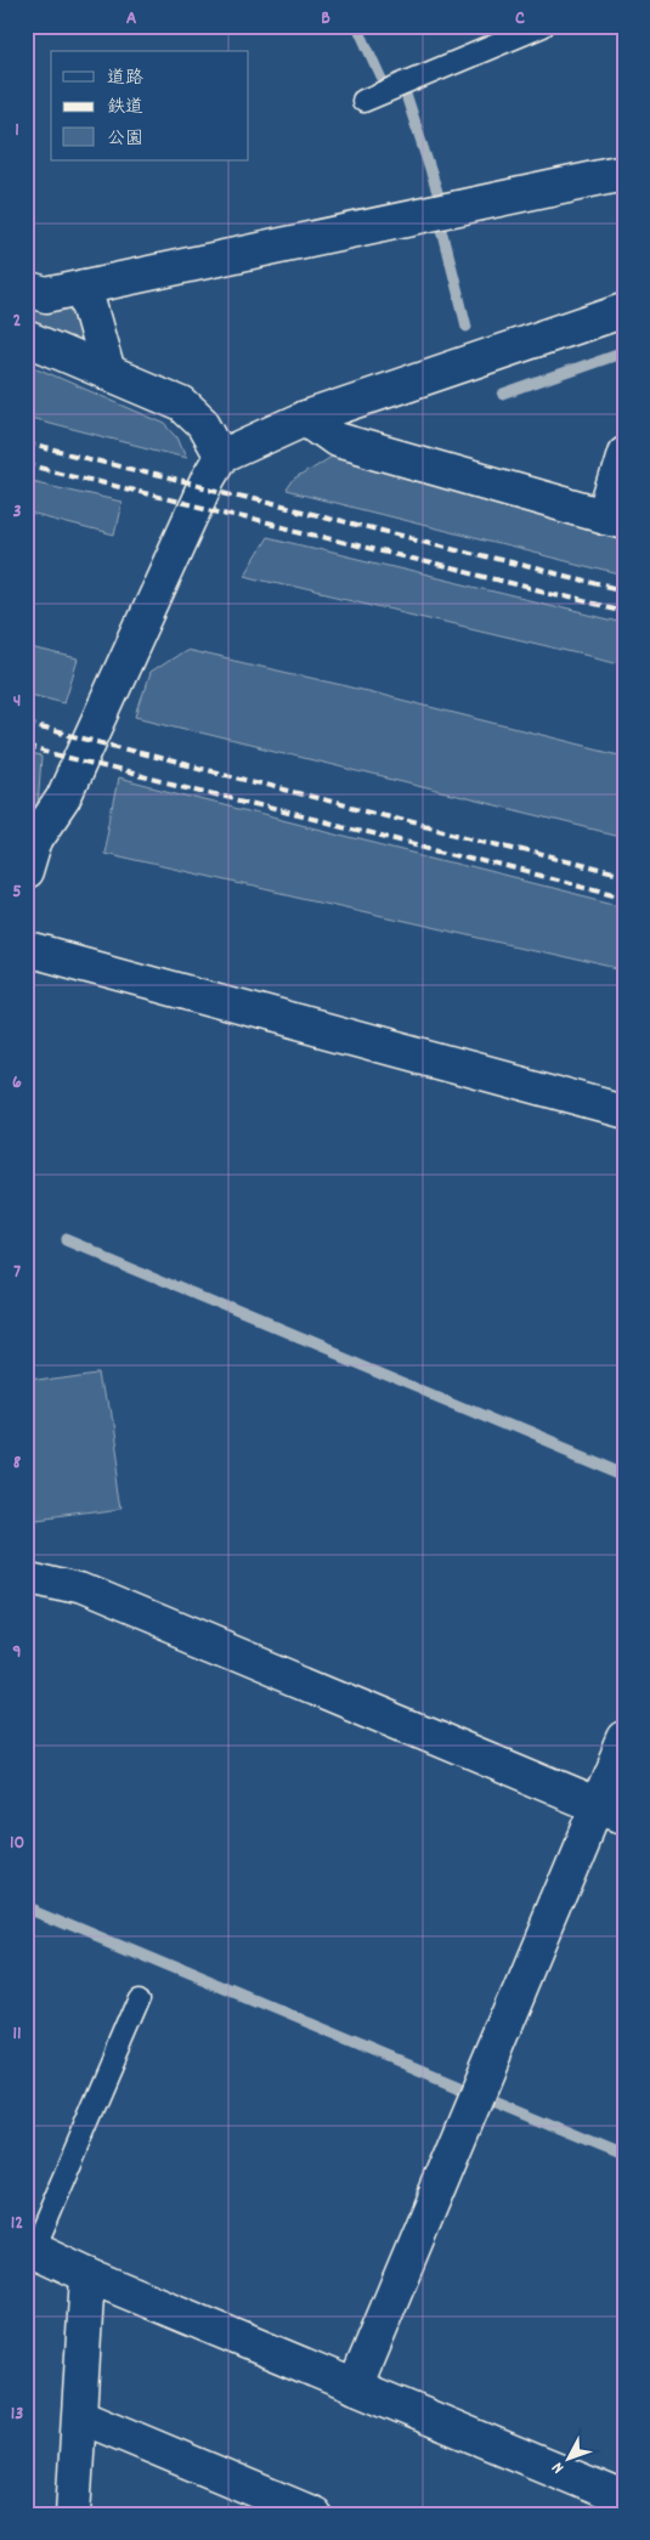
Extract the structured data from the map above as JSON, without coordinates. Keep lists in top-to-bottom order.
{
  "legend": ["道路", "鉄道", "公園"],
  "north": "bottom left",
  "grid": {
    "columns": ["A", "B", "C"],
    "rows": [
      "1",
      "2",
      "3",
      "4",
      "5",
      "6",
      "7",
      "8",
      "9",
      "10",
      "11",
      "12",
      "13"
    ]
  }
}
